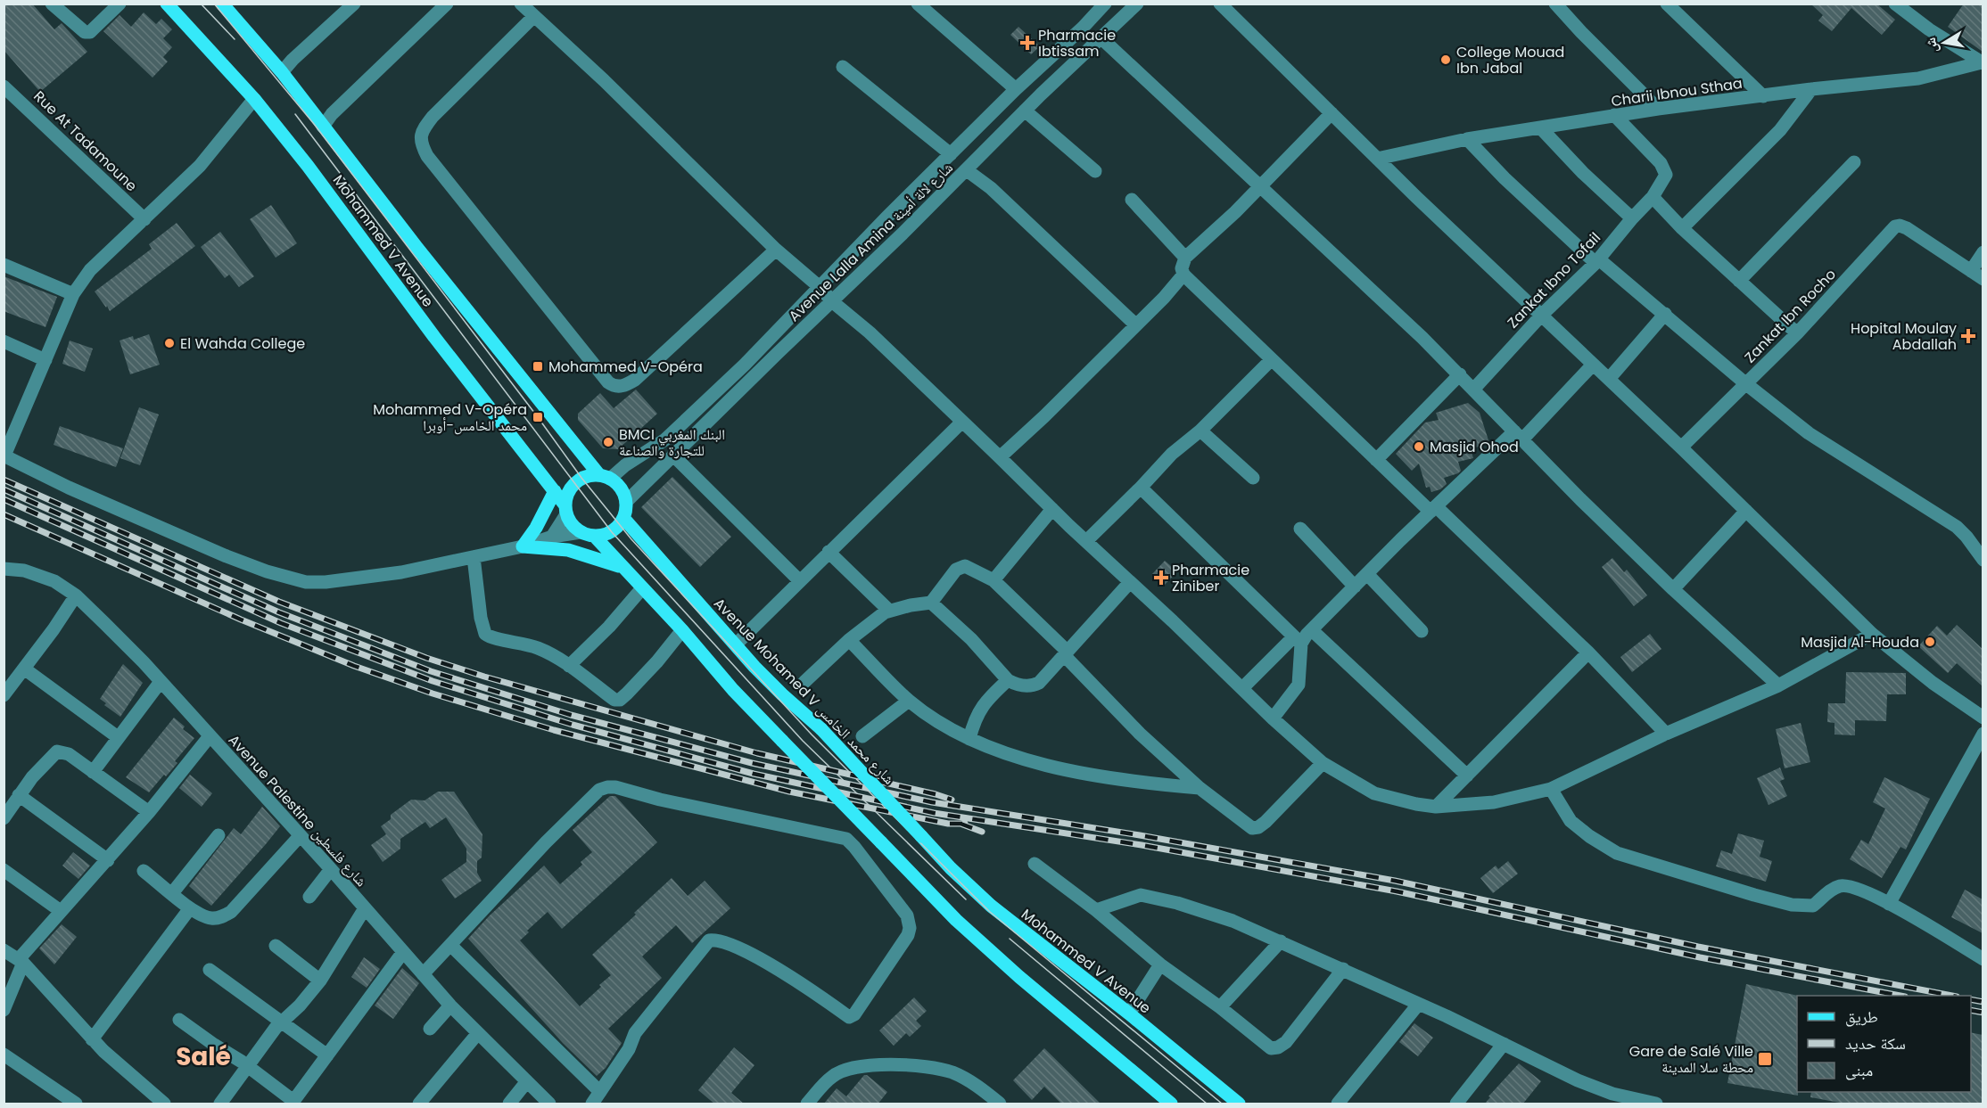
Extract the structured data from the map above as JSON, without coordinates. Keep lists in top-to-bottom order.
{
  "streets": {
    "main road": ["Mohammed V Avenue", "Avenue Mohamed V شارع محمد الخامس"],
    "street": [
      "Charii Ibnou Sthaa",
      "Rue At Tadamoune",
      "Avenue Lalla Amina شارع لالة أمينة",
      "Zankat Ibno Tofail",
      "Zankat Ibn Rocho",
      "Avenue Palestine شارع فلسطين"
    ]
  },
  "crossings": [
    ["Charii Ibnou Sthaa", "Zankat Ibno Tofail"],
    ["Mohammed V Avenue", "Avenue Lalla Amina شارع لالة أمينة"],
    ["Mohammed V Avenue", "Avenue Mohamed V شارع محمد الخامس"],
    ["Avenue Lalla Amina شارع لالة أمينة", "Avenue Mohamed V شارع محمد الخامس"]
  ],
  "districts": ["Salé"],
  "places": {
    "health": ["Pharmacie Ibtissam", "Hopital Moulay Abdallah", "Pharmacie Ziniber"],
    "other": [
      "College Mouad Ibn Jabal",
      "El Wahda College",
      "BMCI البنك المغربي للتجارة والصناعة",
      "Masjid Ohod",
      "Masjid Al-Houda"
    ],
    "transit": ["Mohammed V-Opéra", "Mohammed V-Opéra محمد الخامس-أوبرا", "Gare de Salé Ville محطة سلا المدينة"]
  },
  "legend": ["طريق", "سكة حديد", "مبنى"],
  "north": "left"
}
